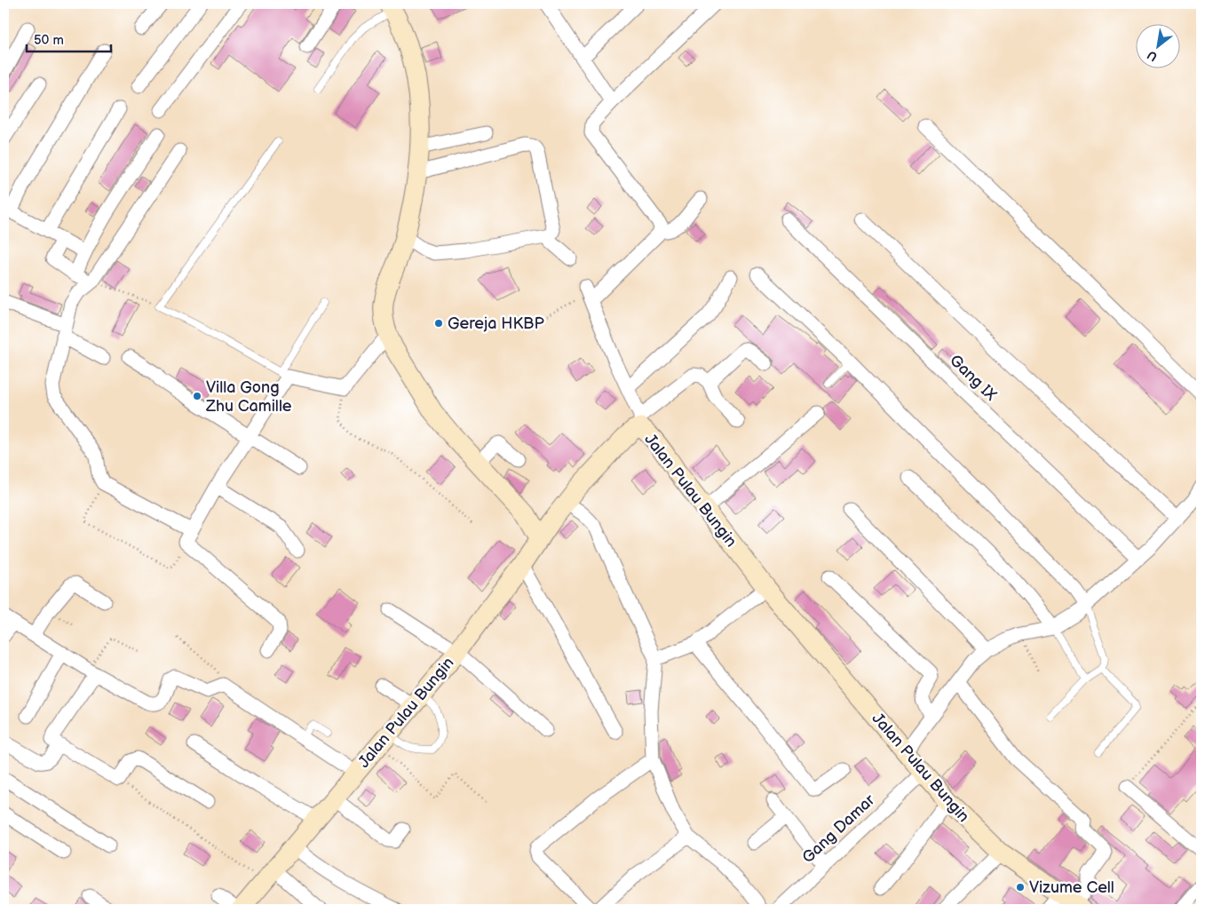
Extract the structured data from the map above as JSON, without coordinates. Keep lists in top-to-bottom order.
{
  "streets": {
    "street": ["Gang IX", "Jalan Pulau Bungin", "Gang Damar"]
  },
  "crossings": [
    ["Jalan Pulau Bungin", "Gang Damar"]
  ],
  "places": ["Gereja HKBP", "Villa Gong Zhu Camille", "Vizume Cell"],
  "scale_bar": "50 m",
  "north": "bottom left"
}
